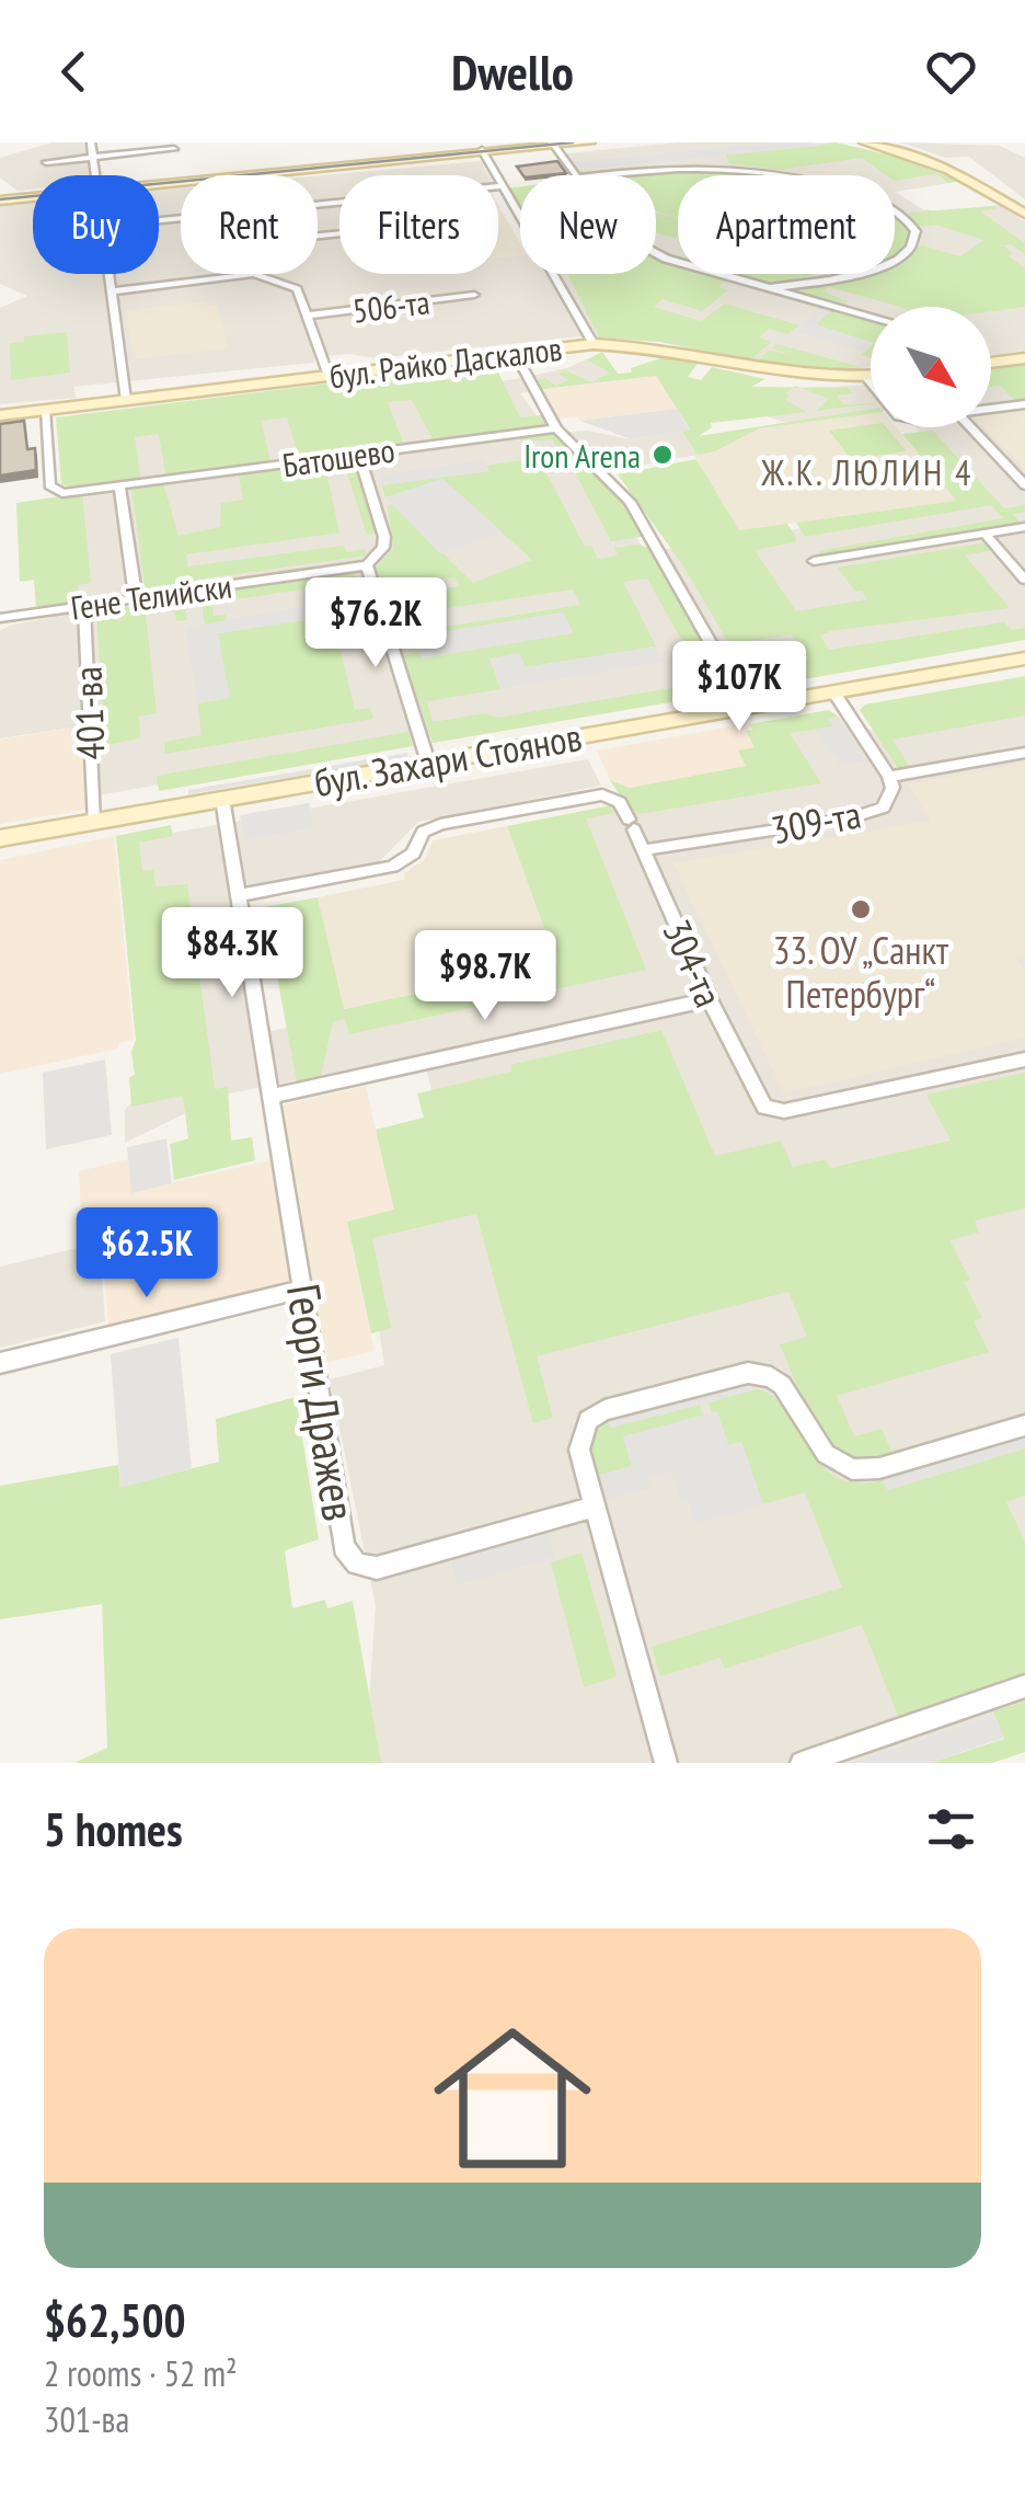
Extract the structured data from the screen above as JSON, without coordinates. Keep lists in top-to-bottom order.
{
  "streets": {
    "street": [
      "506-та",
      "бул. Райко Даскалов",
      "Батошево",
      "Гене Телийски",
      "401-ва",
      "бул. Захари Стоянов",
      "309-та",
      "304-та",
      "Георги Дражев"
    ]
  },
  "crossings": [
    ["бул. Райко Даскалов", "Батошево"],
    ["Гене Телийски", "401-ва"],
    ["401-ва", "бул. Захари Стоянов"],
    ["бул. Захари Стоянов", "Георги Дражев"],
    ["309-та", "304-та"],
    ["304-та", "Георги Дражев"]
  ],
  "districts": ["Ж.К. ЛЮЛИН 4"],
  "places": ["Iron Arena", "33. ОУ „Санкт Петербург“"],
  "north": "bottom right",
  "page": {
    "header": "Dwello",
    "chip": [
      "Buy",
      "Rent",
      "Filters",
      "New",
      "Apartment"
    ],
    "price": [
      "$76.2K",
      "$107K",
      "$84.3K",
      "$98.7K",
      "$62.5K"
    ],
    "heading": "5 homes",
    "list": [
      {
        "name": "$62,500",
        "note": "2 rooms · 52 m² · 301-ва"
      }
    ]
  }
}
